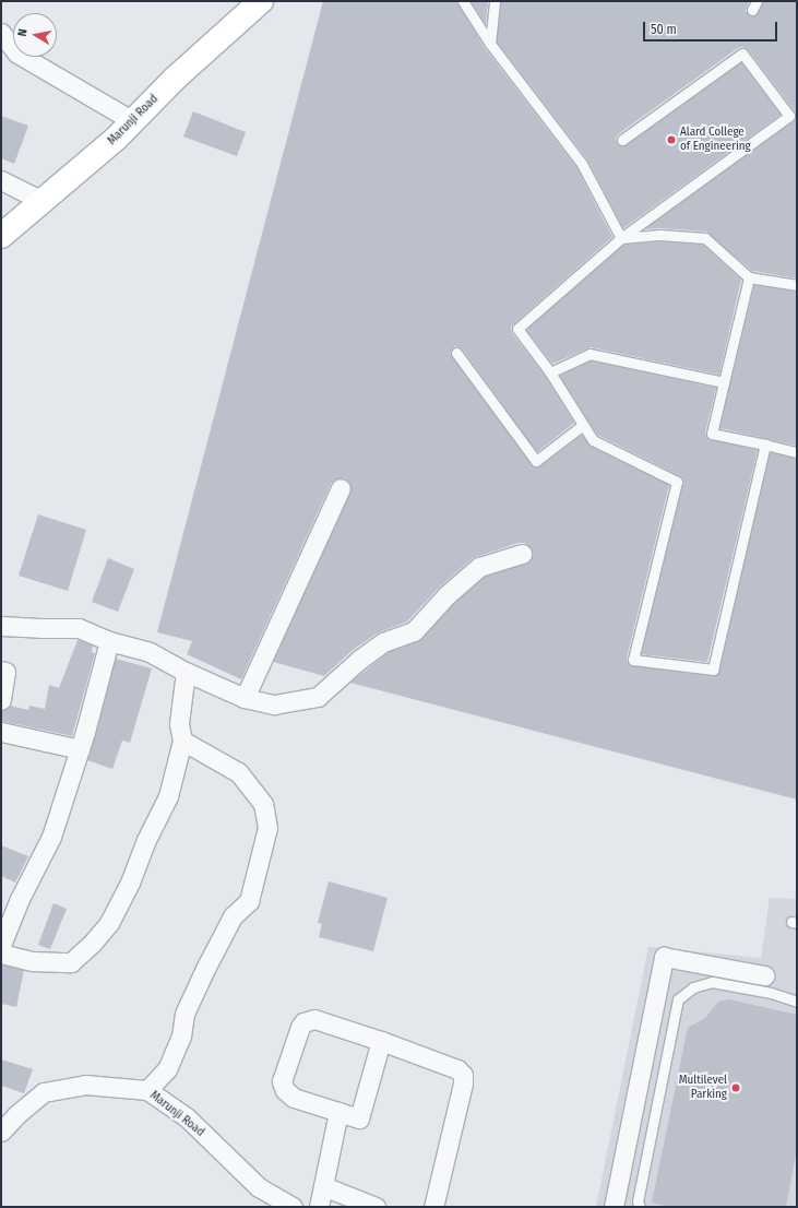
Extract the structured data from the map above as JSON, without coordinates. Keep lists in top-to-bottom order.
{
  "streets": {
    "street": ["Marunji Road"]
  },
  "places": ["Alard College of Engineering", "Multilevel Parking"],
  "scale_bar": "50 m",
  "north": "left"
}
